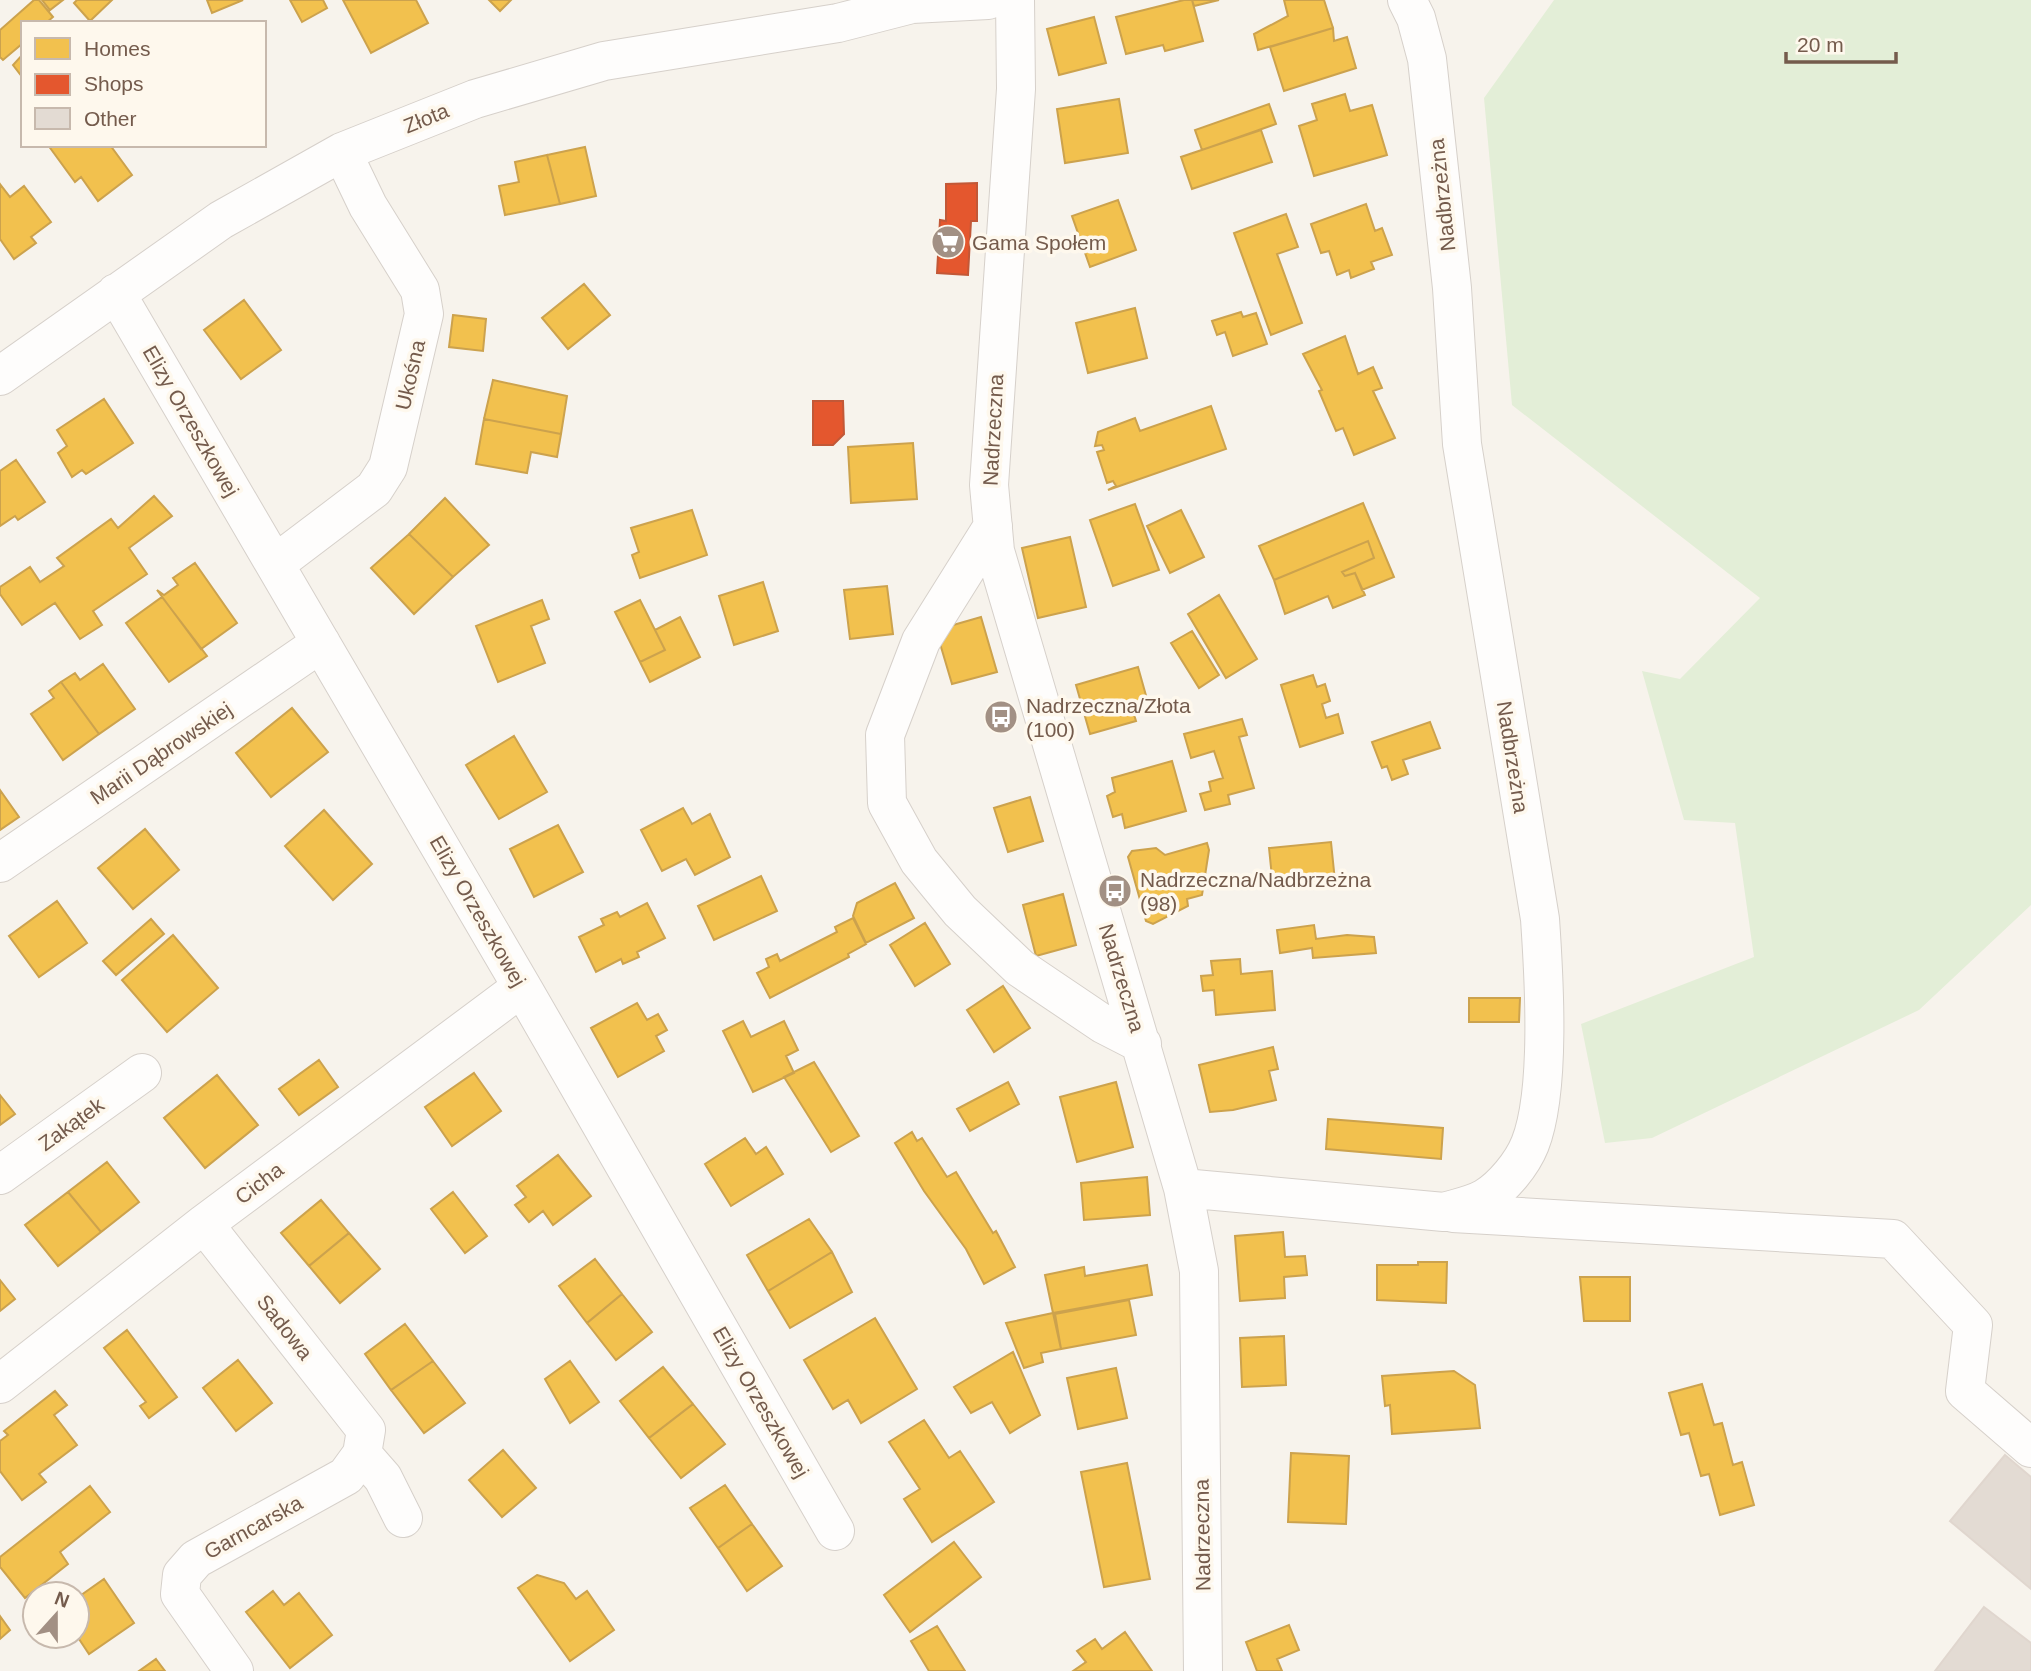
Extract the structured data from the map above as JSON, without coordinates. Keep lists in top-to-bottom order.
{
  "streets": {
    "street": [
      "Złota",
      "Nadbrzeżna",
      "Ukośna",
      "Elizy Orzeszkowej",
      "Nadrzeczna",
      "Marii Dąbrowskiej",
      "Zakątek",
      "Cicha",
      "Sadowa",
      "Garncarska"
    ]
  },
  "crossings": [
    ["Złota", "Ukośna"],
    ["Złota", "Elizy Orzeszkowej"],
    ["Nadbrzeżna", "Nadrzeczna"],
    ["Ukośna", "Elizy Orzeszkowej"],
    ["Elizy Orzeszkowej", "Marii Dąbrowskiej"],
    ["Elizy Orzeszkowej", "Cicha"],
    ["Cicha", "Sadowa"],
    ["Sadowa", "Garncarska"]
  ],
  "places": {
    "supermarket": ["Gama Społem"],
    "bus stop": ["Nadrzeczna/Złota (100)", "Nadrzeczna/Nadbrzeżna (98)"]
  },
  "legend": ["Homes", "Shops", "Other"],
  "scale_bar": "20 m",
  "north": "top"
}
